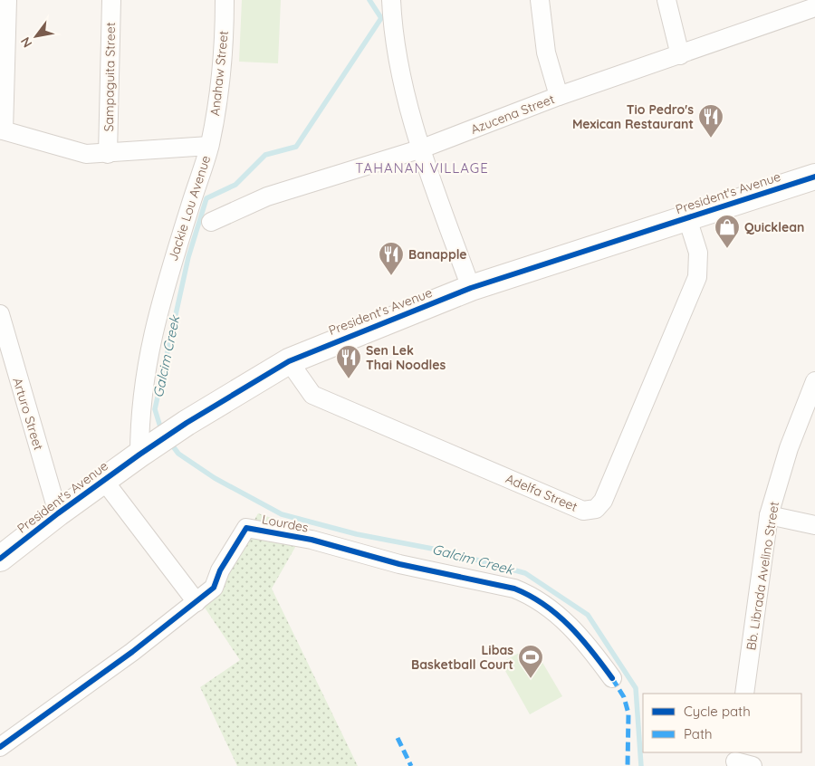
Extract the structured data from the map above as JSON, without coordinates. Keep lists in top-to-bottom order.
{
  "streets": {
    "street": [
      "Anahaw Street",
      "Sampaguita Street",
      "Azucena Street",
      "President's Avenue",
      "Jackie Lou Avenue",
      "Arturo Street",
      "Adelfa Street",
      "Lourdes",
      "Bb. Librada Avelino Street"
    ]
  },
  "crossings": [
    ["Anahaw Street", "Jackie Lou Avenue"],
    ["Sampaguita Street", "Jackie Lou Avenue"],
    ["President's Avenue", "Jackie Lou Avenue"],
    ["President's Avenue", "Arturo Street"],
    ["President's Avenue", "Adelfa Street"]
  ],
  "districts": ["TAHANAN VILLAGE"],
  "water": ["Galcim Creek"],
  "places": {
    "restaurant": ["Tio Pedro's Mexican Restaurant", "Banapple", "Sen Lek Thai Noodles"],
    "shop": ["Quicklean"],
    "sports": ["Libas Basketball Court"]
  },
  "legend": ["Cycle path", "Path"],
  "north": "bottom left"
}
